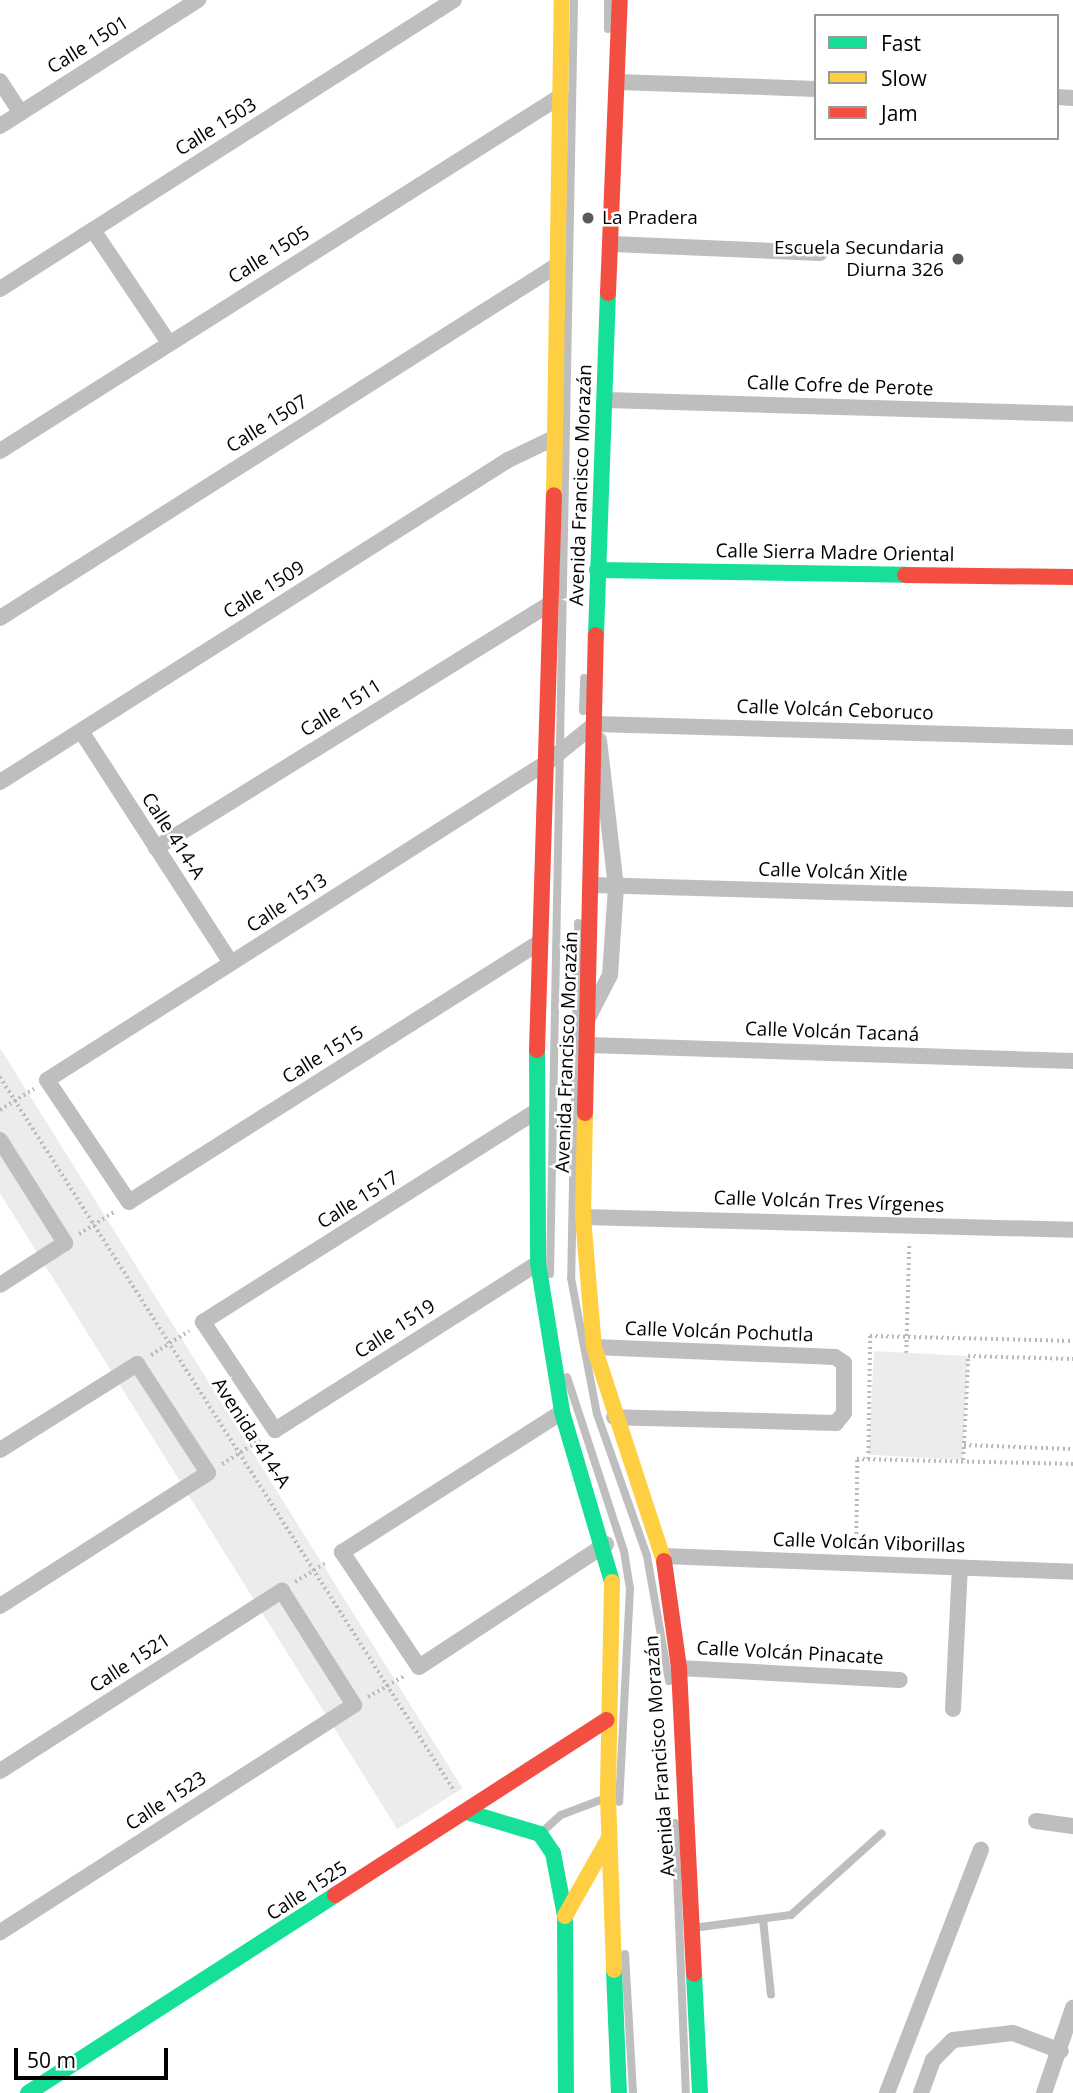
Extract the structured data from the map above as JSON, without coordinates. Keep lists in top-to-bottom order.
{
  "streets": {
    "street": [
      "Calle 1501",
      "Calle 1503",
      "Calle 1505",
      "Calle Cofre de Perote",
      "Calle 1507",
      "Avenida Francisco Morazán",
      "Calle Sierra Madre Oriental",
      "Calle 1509",
      "Calle 1511",
      "Calle Volcán Ceboruco",
      "Calle 414-A",
      "Calle Volcán Xitle",
      "Calle 1513",
      "Calle Volcán Tacaná",
      "Calle 1515",
      "Calle 1517",
      "Calle Volcán Tres Vírgenes",
      "Calle 1519",
      "Calle Volcán Pochutla",
      "Avenida 414-A",
      "Calle Volcán Viborillas",
      "Calle Volcán Pinacate",
      "Calle 1521",
      "Calle 1523",
      "Calle 1525"
    ]
  },
  "crossings": [
    ["Calle 1505", "Avenida Francisco Morazán"],
    ["Calle Cofre de Perote", "Avenida Francisco Morazán"],
    ["Calle 1507", "Avenida Francisco Morazán"],
    ["Avenida Francisco Morazán", "Calle Sierra Madre Oriental"],
    ["Avenida Francisco Morazán", "Calle 1509"],
    ["Avenida Francisco Morazán", "Calle 1511"],
    ["Avenida Francisco Morazán", "Calle Volcán Ceboruco"],
    ["Avenida Francisco Morazán", "Calle Volcán Xitle"],
    ["Avenida Francisco Morazán", "Calle 1513"],
    ["Avenida Francisco Morazán", "Calle Volcán Tacaná"],
    ["Avenida Francisco Morazán", "Calle 1515"],
    ["Avenida Francisco Morazán", "Calle 1517"],
    ["Avenida Francisco Morazán", "Calle Volcán Tres Vírgenes"],
    ["Avenida Francisco Morazán", "Calle 1519"],
    ["Avenida Francisco Morazán", "Calle Volcán Pochutla"],
    ["Avenida Francisco Morazán", "Calle Volcán Viborillas"],
    ["Avenida Francisco Morazán", "Calle Volcán Pinacate"],
    ["Avenida Francisco Morazán", "Calle 1525"],
    ["Calle 1509", "Calle 414-A"],
    ["Calle 1511", "Calle 414-A"],
    ["Calle Volcán Ceboruco", "Calle 1513"],
    ["Calle 414-A", "Calle 1513"],
    ["Calle 1517", "Avenida 414-A"],
    ["Calle 1519", "Avenida 414-A"],
    ["Avenida 414-A", "Calle 1525"]
  ],
  "places": ["La Pradera", "Escuela Secundaria Diurna 326"],
  "legend": ["Fast", "Slow", "Jam"],
  "scale_bar": "50 m"
}
